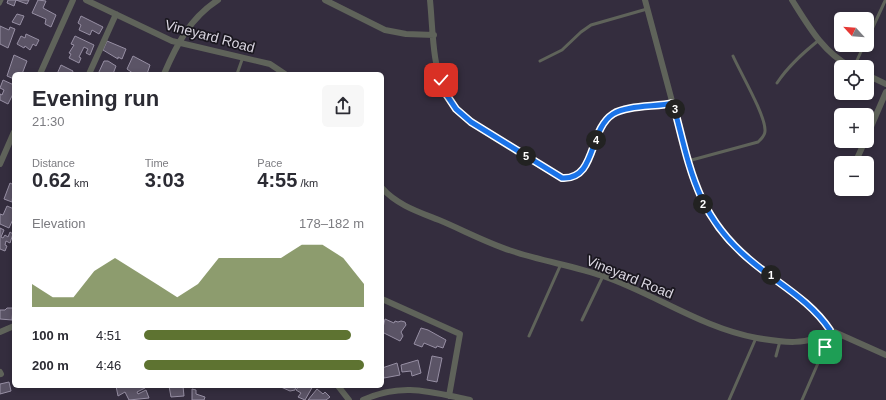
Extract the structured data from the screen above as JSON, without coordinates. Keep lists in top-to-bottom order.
{
  "streets": {
    "street": ["Vineyard Road"]
  },
  "north": "top left",
  "page": {
    "map_buttons": ["+", "−"],
    "heading": ["Evening run", "21:30"],
    "pins": [
      "3",
      "4",
      "5",
      "2",
      "1"
    ],
    "stats": [
      ["Distance", "0.62 km"],
      ["Time", "3:03"],
      ["Pace", "4:55 /km"]
    ],
    "chart": ["Elevation", "178–182 m"],
    "list": [
      {
        "name": "100 m",
        "note": "4:51"
      },
      {
        "name": "200 m",
        "note": "4:46"
      }
    ]
  }
}
